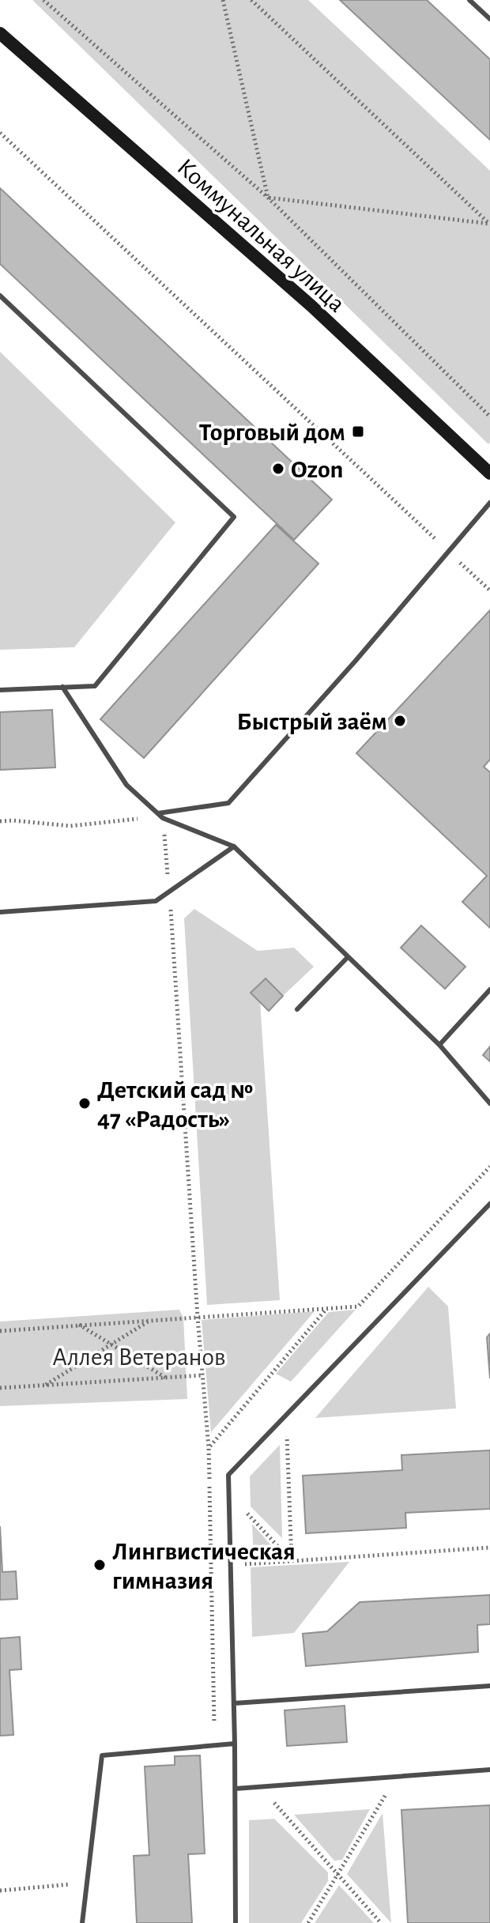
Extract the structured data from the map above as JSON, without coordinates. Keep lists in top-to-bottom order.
{
  "streets": {
    "main road": ["Коммунальная улица"]
  },
  "parks": ["Аллея Ветеранов"],
  "places": {
    "transit": ["Торговый дом"],
    "other": [
      "Ozon",
      "Быстрый заём",
      "Детский сад № 47 «Радость»",
      "Лингвистическая гимназия"
    ]
  }
}
